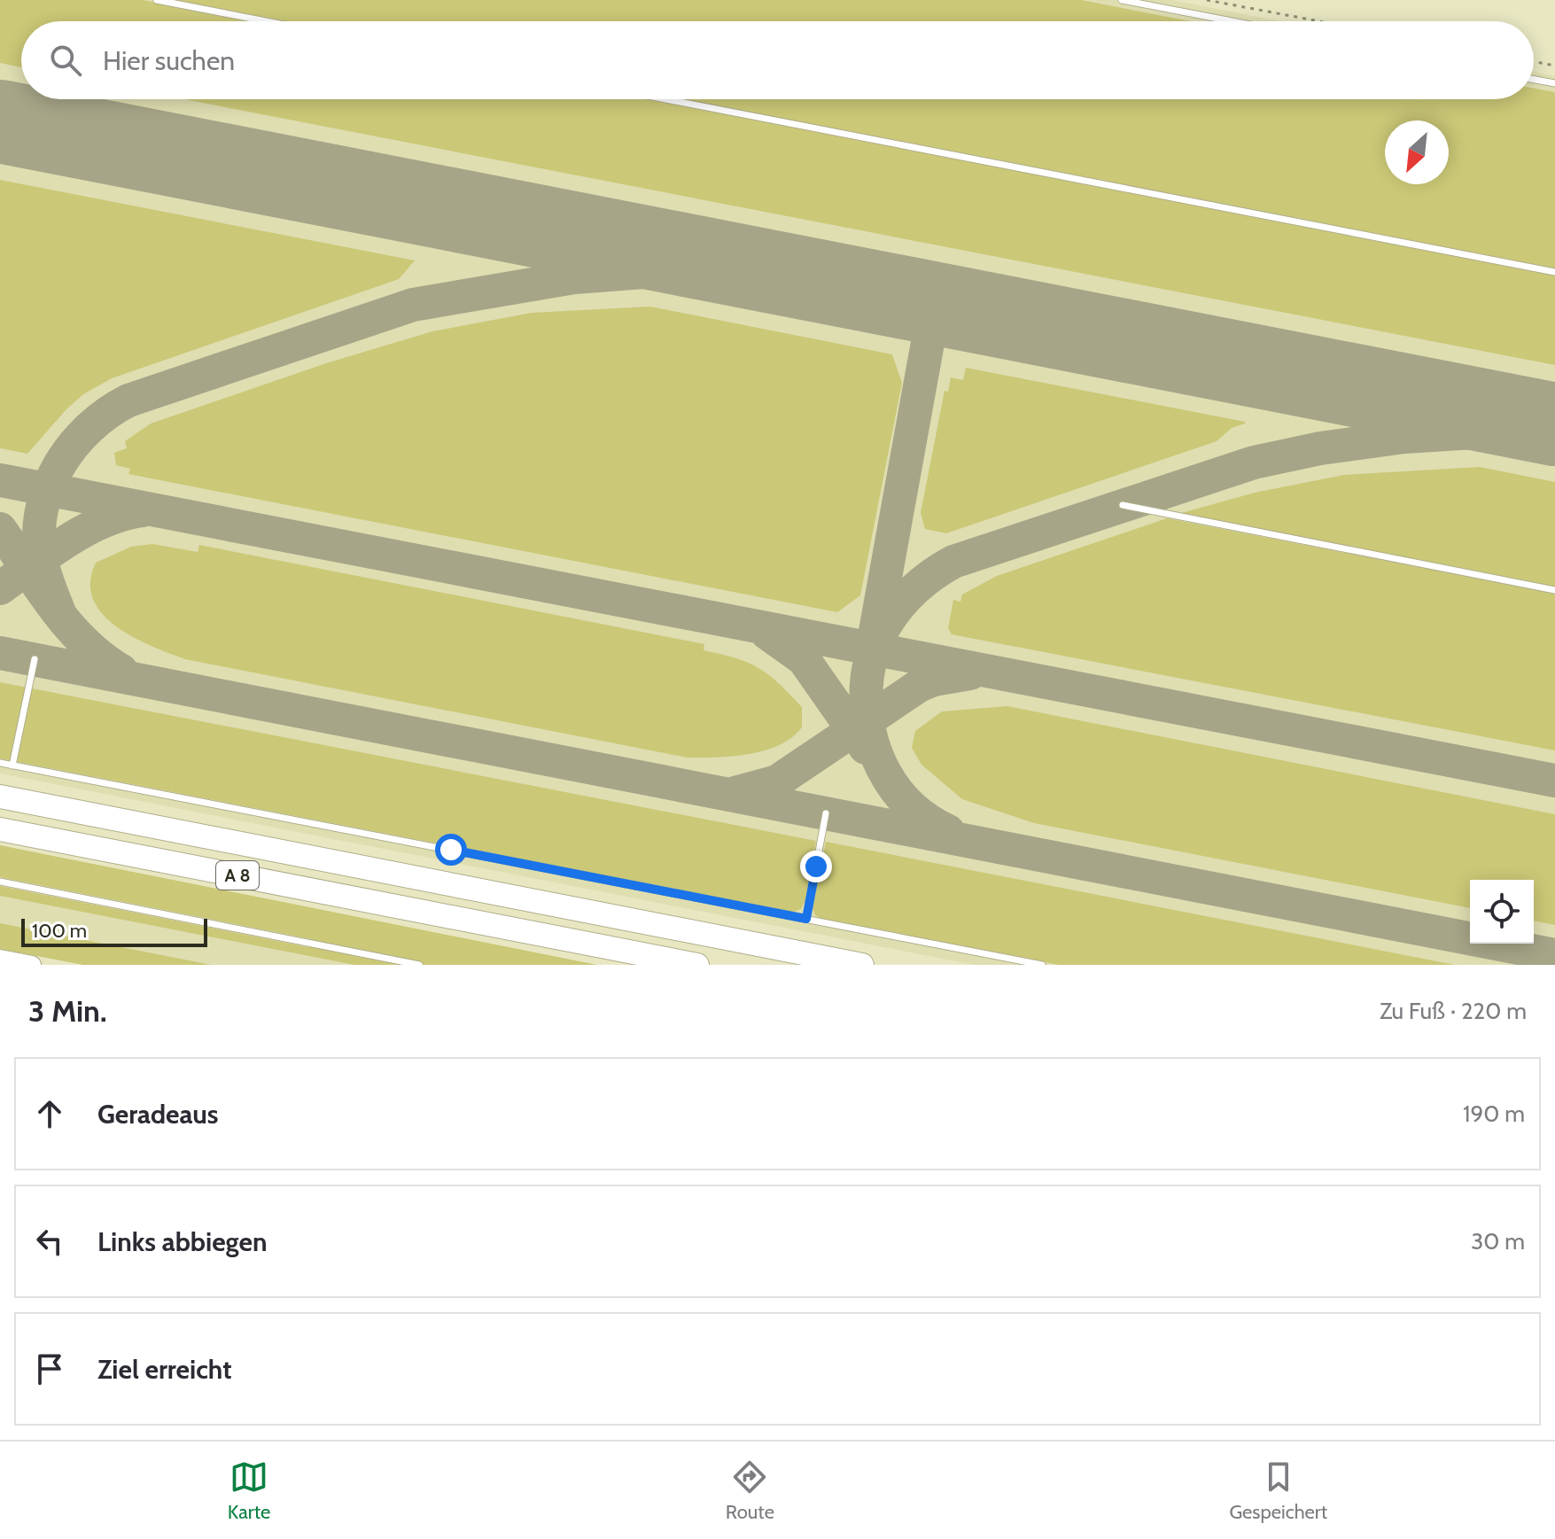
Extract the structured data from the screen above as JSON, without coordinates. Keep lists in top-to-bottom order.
{
  "streets": {
    "highway": ["A 8"]
  },
  "scale_bar": "100 m",
  "north": "bottom left",
  "page": {
    "search": "Hier suchen",
    "scale": "100 m",
    "heading": ["3 Min.", "Zu Fuß · 220 m"],
    "list": [
      ["Geradeaus", "190 m"],
      ["Links abbiegen", "30 m"],
      "Ziel erreicht"
    ],
    "nav": ["Karte", "Route", "Gespeichert"]
  }
}
